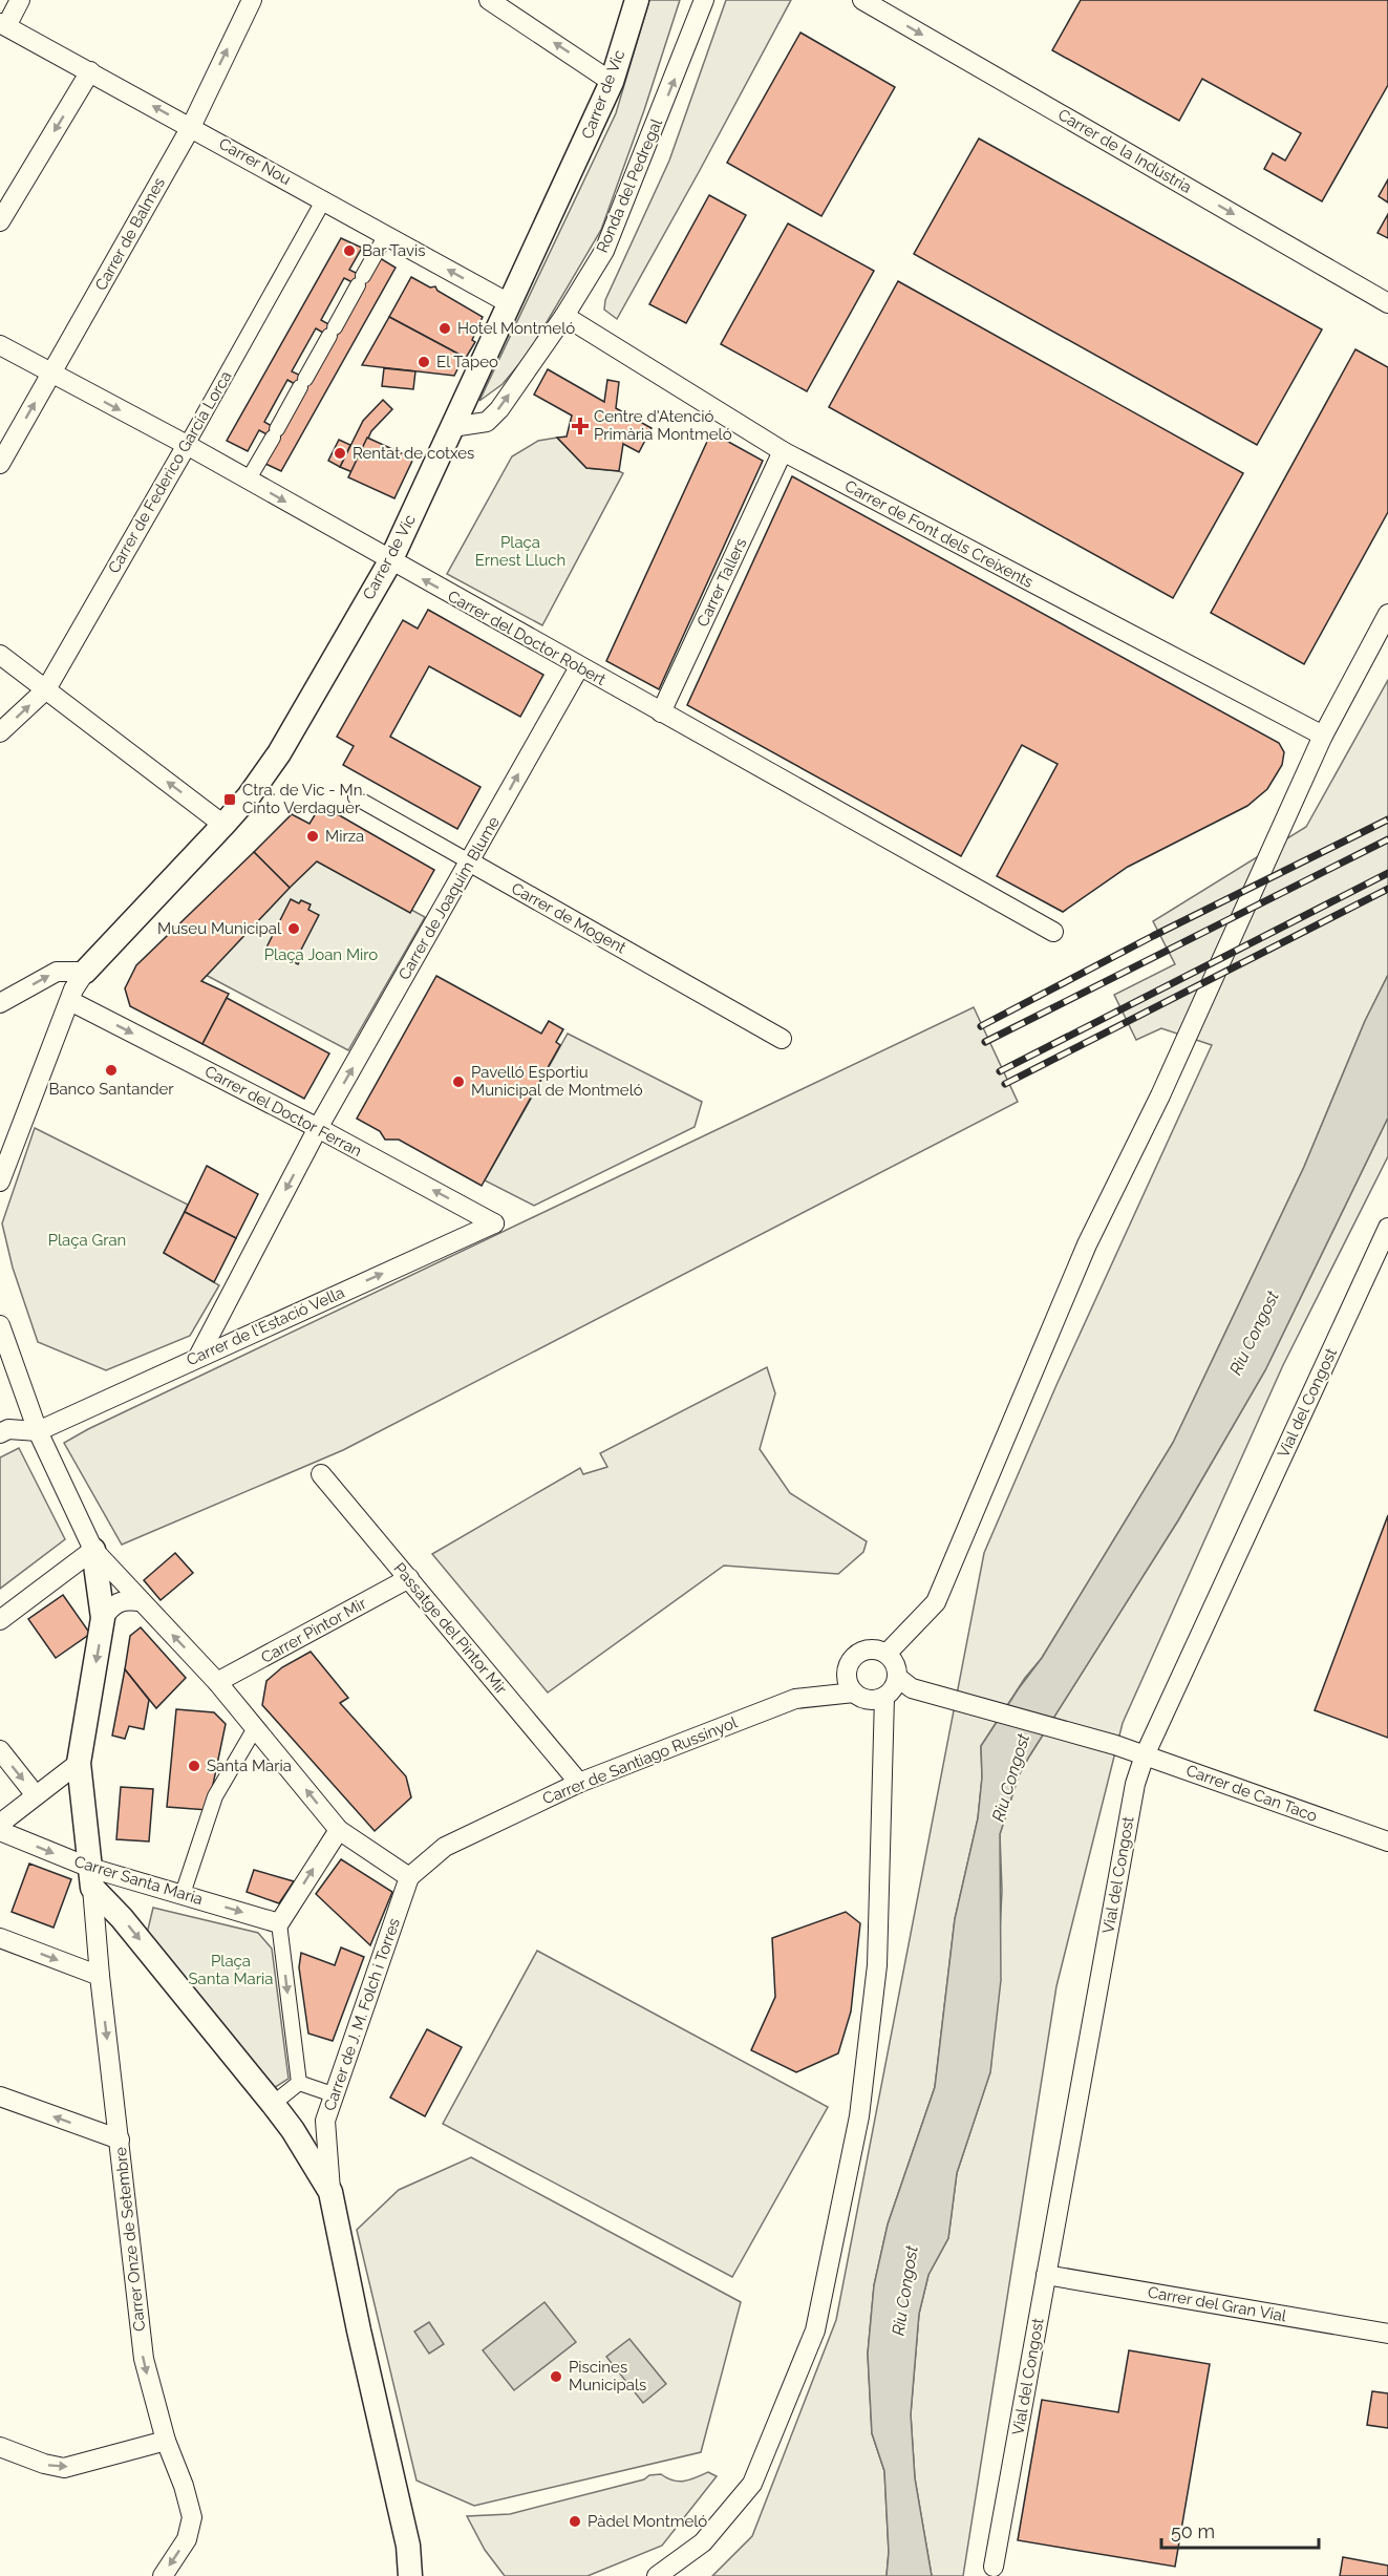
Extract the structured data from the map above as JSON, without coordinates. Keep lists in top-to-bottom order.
{
  "streets": {
    "street": [
      "Carrer de Vic",
      "Carrer de la Indústria",
      "Carrer Nou",
      "Ronda del Pedregal",
      "Carrer de Balmes",
      "Carrer de Federico García Lorca",
      "Carrer de Font dels Creixents",
      "Carrer Tallers",
      "Carrer del Doctor Robert",
      "Carrer de Joaquim Blume",
      "Carrer de Mogent",
      "Carrer del Doctor Ferran",
      "Carrer de l'Estació Vella",
      "Vial del Congost",
      "Passatge del Pintor Mir",
      "Carrer Pintor Mir",
      "Carrer de Santiago Russinyol",
      "Carrer de Can Taco",
      "Carrer Santa Maria",
      "Carrer de J. M. Folch i Torres",
      "Carrer Onze de Setembre",
      "Carrer del Gran Vial"
    ]
  },
  "crossings": [
    ["Carrer de Vic", "Carrer Nou"],
    ["Carrer de Vic", "Ronda del Pedregal"],
    ["Carrer de Vic", "Carrer del Doctor Robert"],
    ["Carrer Nou", "Carrer de Balmes"],
    ["Carrer Nou", "Carrer de Federico García Lorca"],
    ["Ronda del Pedregal", "Carrer de Font dels Creixents"],
    ["Carrer de Balmes", "Carrer del Doctor Robert"],
    ["Carrer de Federico García Lorca", "Carrer del Doctor Robert"],
    ["Carrer de Font dels Creixents", "Carrer Tallers"],
    ["Carrer Tallers", "Carrer del Doctor Robert"],
    ["Carrer del Doctor Robert", "Carrer de Joaquim Blume"],
    ["Carrer de Joaquim Blume", "Carrer de Mogent"],
    ["Carrer de Joaquim Blume", "Carrer del Doctor Ferran"],
    ["Carrer de Joaquim Blume", "Carrer de l'Estació Vella"],
    ["Carrer del Doctor Ferran", "Carrer de l'Estació Vella"],
    ["Vial del Congost", "Carrer de Can Taco"],
    ["Vial del Congost", "Carrer del Gran Vial"],
    ["Passatge del Pintor Mir", "Carrer Pintor Mir"],
    ["Passatge del Pintor Mir", "Carrer de Santiago Russinyol"],
    ["Carrer de Santiago Russinyol", "Carrer de Can Taco"],
    ["Carrer de Santiago Russinyol", "Carrer de J. M. Folch i Torres"],
    ["Carrer Santa Maria", "Carrer Onze de Setembre"]
  ],
  "one_way": [
    "Carrer de la Indústria",
    "Carrer Nou",
    "Ronda del Pedregal",
    "Carrer de Balmes",
    "Carrer de l'Estació Vella",
    "Carrer Santa Maria",
    "Carrer Onze de Setembre"
  ],
  "water": ["Riu Congost"],
  "parks": [
    "Plaça Ernest Lluch",
    "Plaça Joan Miro",
    "Plaça Gran",
    "Plaça Santa Maria"
  ],
  "places": {
    "other": [
      "Bar Tavis",
      "Hotel Montmeló",
      "El Tapeo",
      "Rentat de cotxes",
      "Mirza",
      "Museu Municipal",
      "Banco Santander",
      "Pavelló Esportiu Municipal de Montmeló",
      "Santa Maria",
      "Piscines Municipals",
      "Pàdel Montmeló"
    ],
    "health": ["Centre d'Atenció Primària Montmeló"],
    "transit": ["Ctra. de Vic - Mn. Cinto Verdaguer"]
  },
  "scale_bar": "50 m"
}
